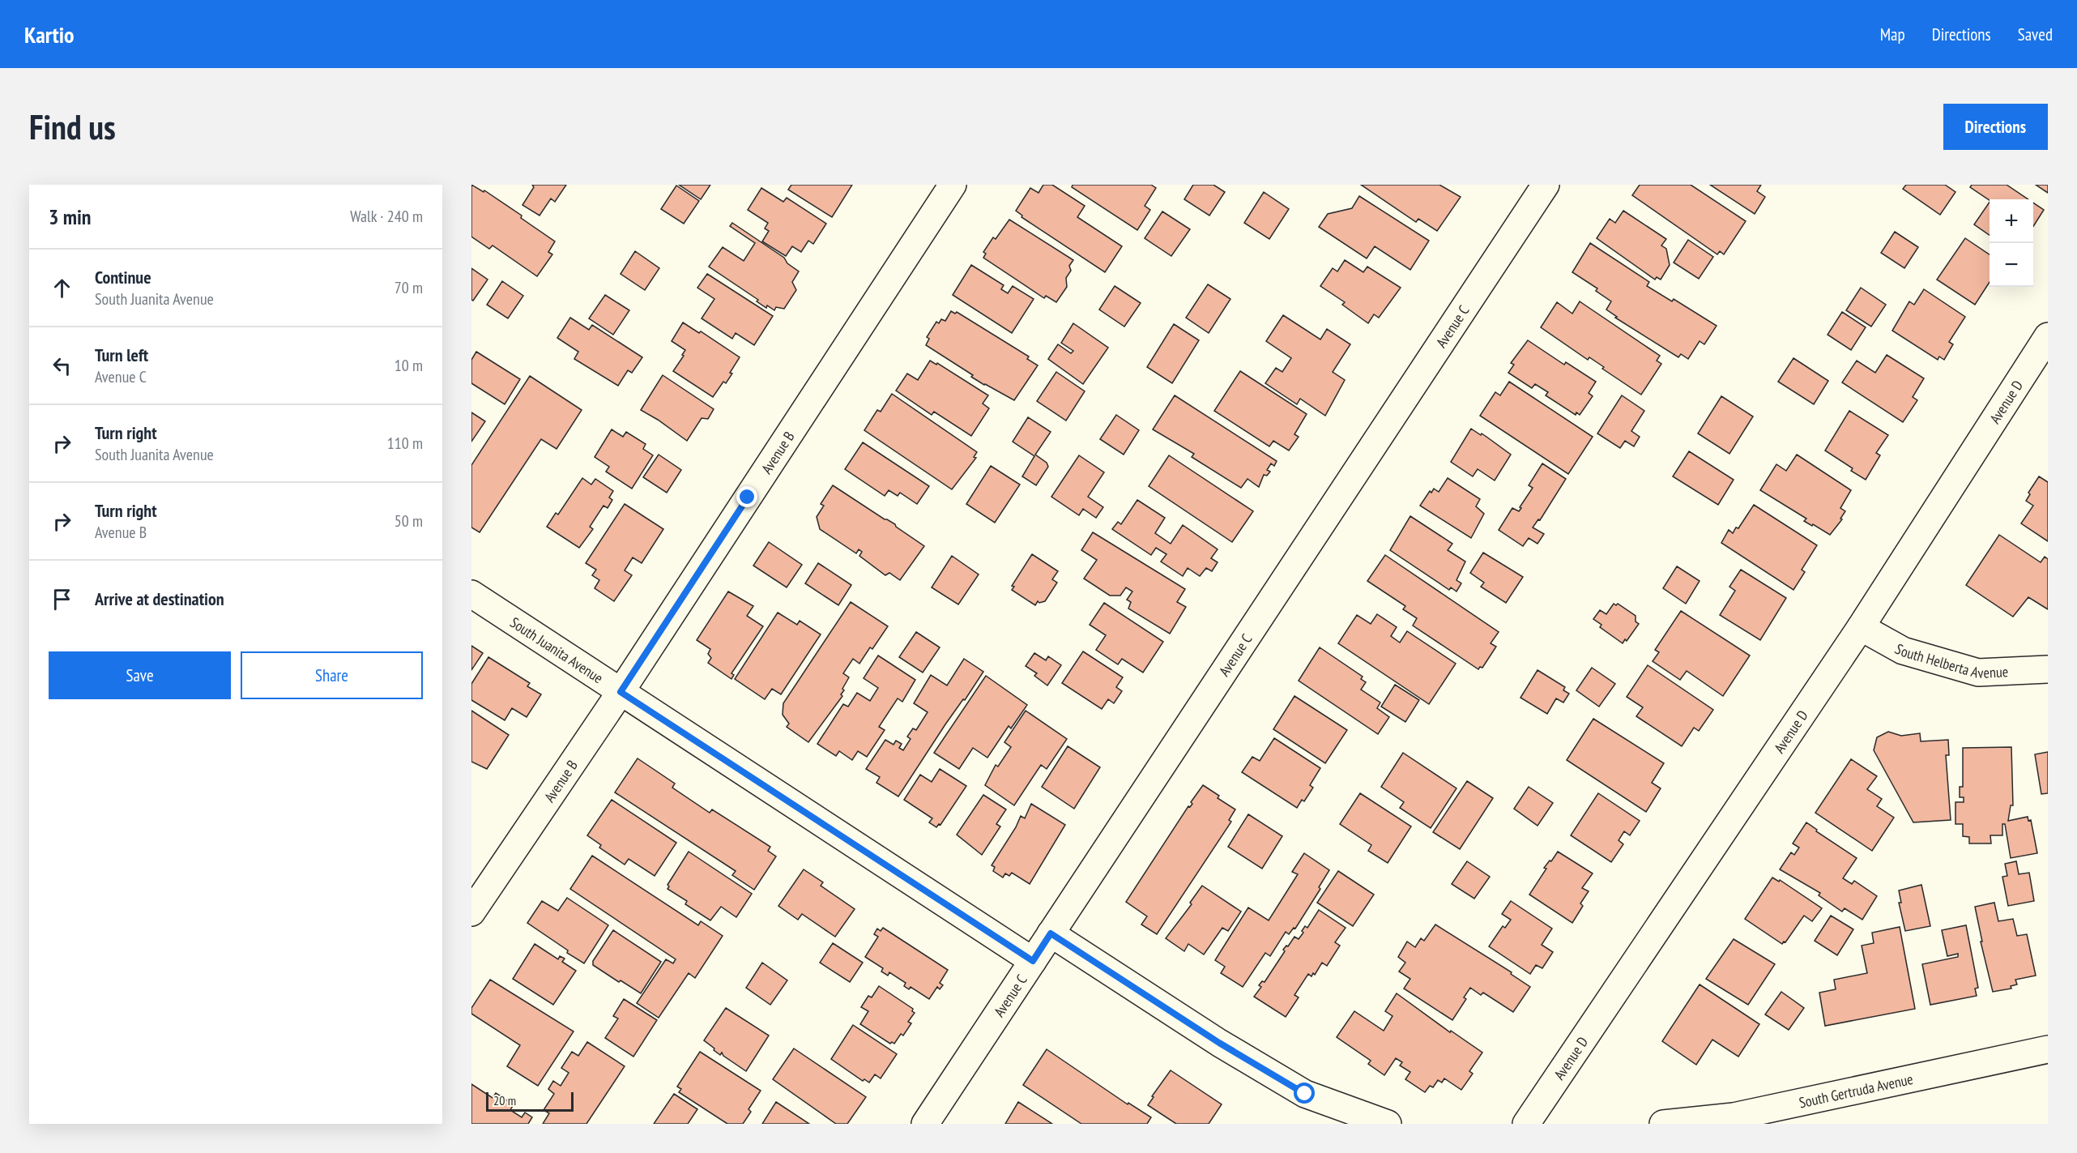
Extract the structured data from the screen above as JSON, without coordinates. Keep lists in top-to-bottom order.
{
  "streets": {
    "street": [
      "Avenue C",
      "Avenue D",
      "Avenue B",
      "South Juanita Avenue",
      "South Helberta Avenue",
      "South Gertruda Avenue"
    ]
  },
  "crossings": [
    ["Avenue C", "South Juanita Avenue"],
    ["Avenue D", "South Helberta Avenue"],
    ["Avenue B", "South Juanita Avenue"]
  ],
  "scale_bar": "20 m",
  "page": {
    "header": "Kartio",
    "nav": ["Map", "Directions", "Saved"],
    "buttons": [
      "Directions",
      ["Save", "Share"]
    ],
    "title": "Find us",
    "heading": ["3 min", "Walk · 240 m"],
    "map_buttons": ["+", "−"],
    "list": [
      ["Continue", "South Juanita Avenue", "70 m"],
      ["Turn left", "Avenue C", "10 m"],
      ["Turn right", "South Juanita Avenue", "110 m"],
      ["Turn right", "Avenue B", "50 m"],
      "Arrive at destination"
    ],
    "scale": "20 m"
  }
}
